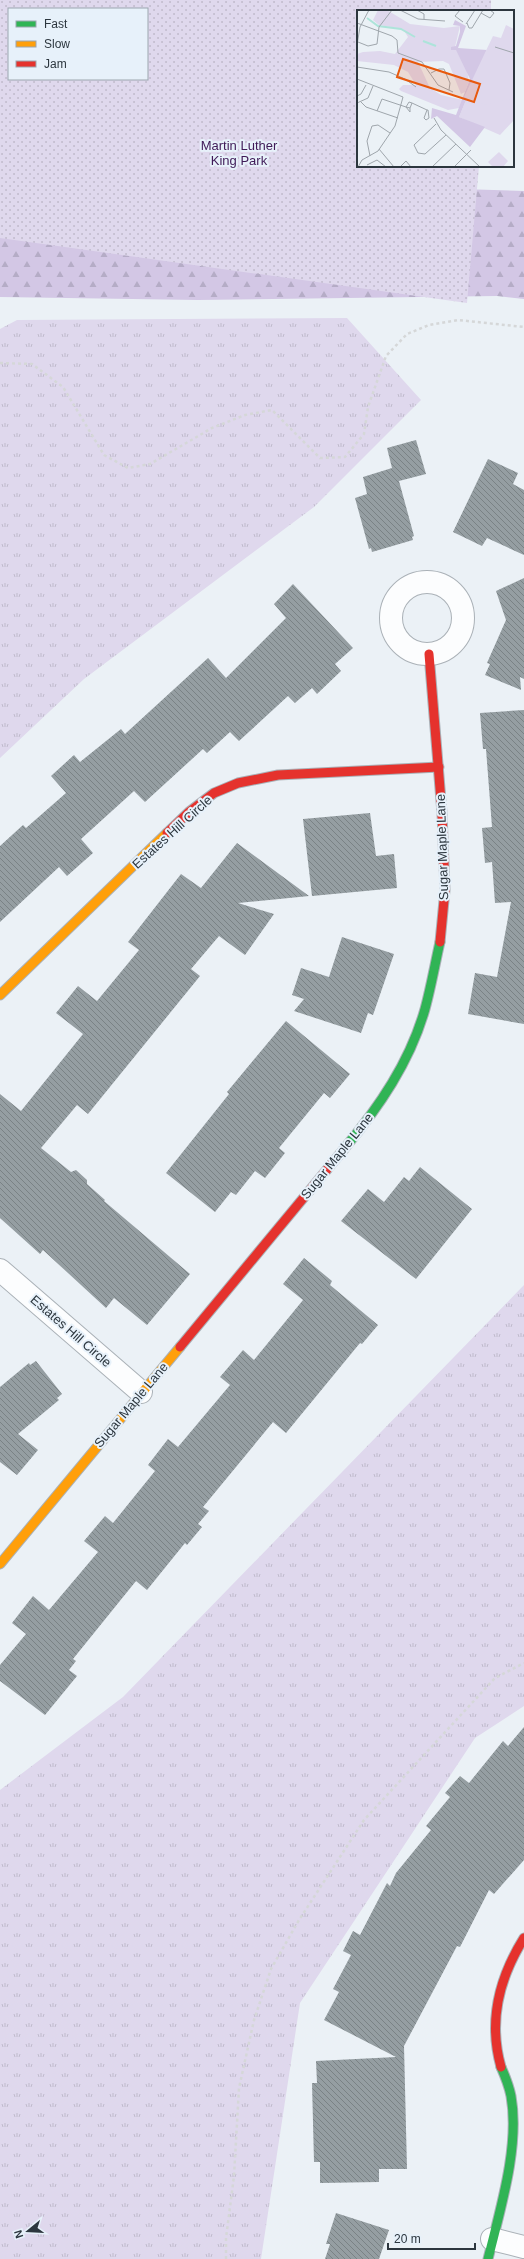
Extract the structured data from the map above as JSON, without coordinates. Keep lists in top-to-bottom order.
{
  "streets": {
    "street": ["Estates Hill Circle", "Sugar Maple Lane"]
  },
  "crossings": [
    ["Estates Hill Circle", "Sugar Maple Lane"]
  ],
  "parks": ["Martin Luther King Park"],
  "legend": ["Fast", "Slow", "Jam"],
  "scale_bar": "20 m",
  "north": "left"
}
